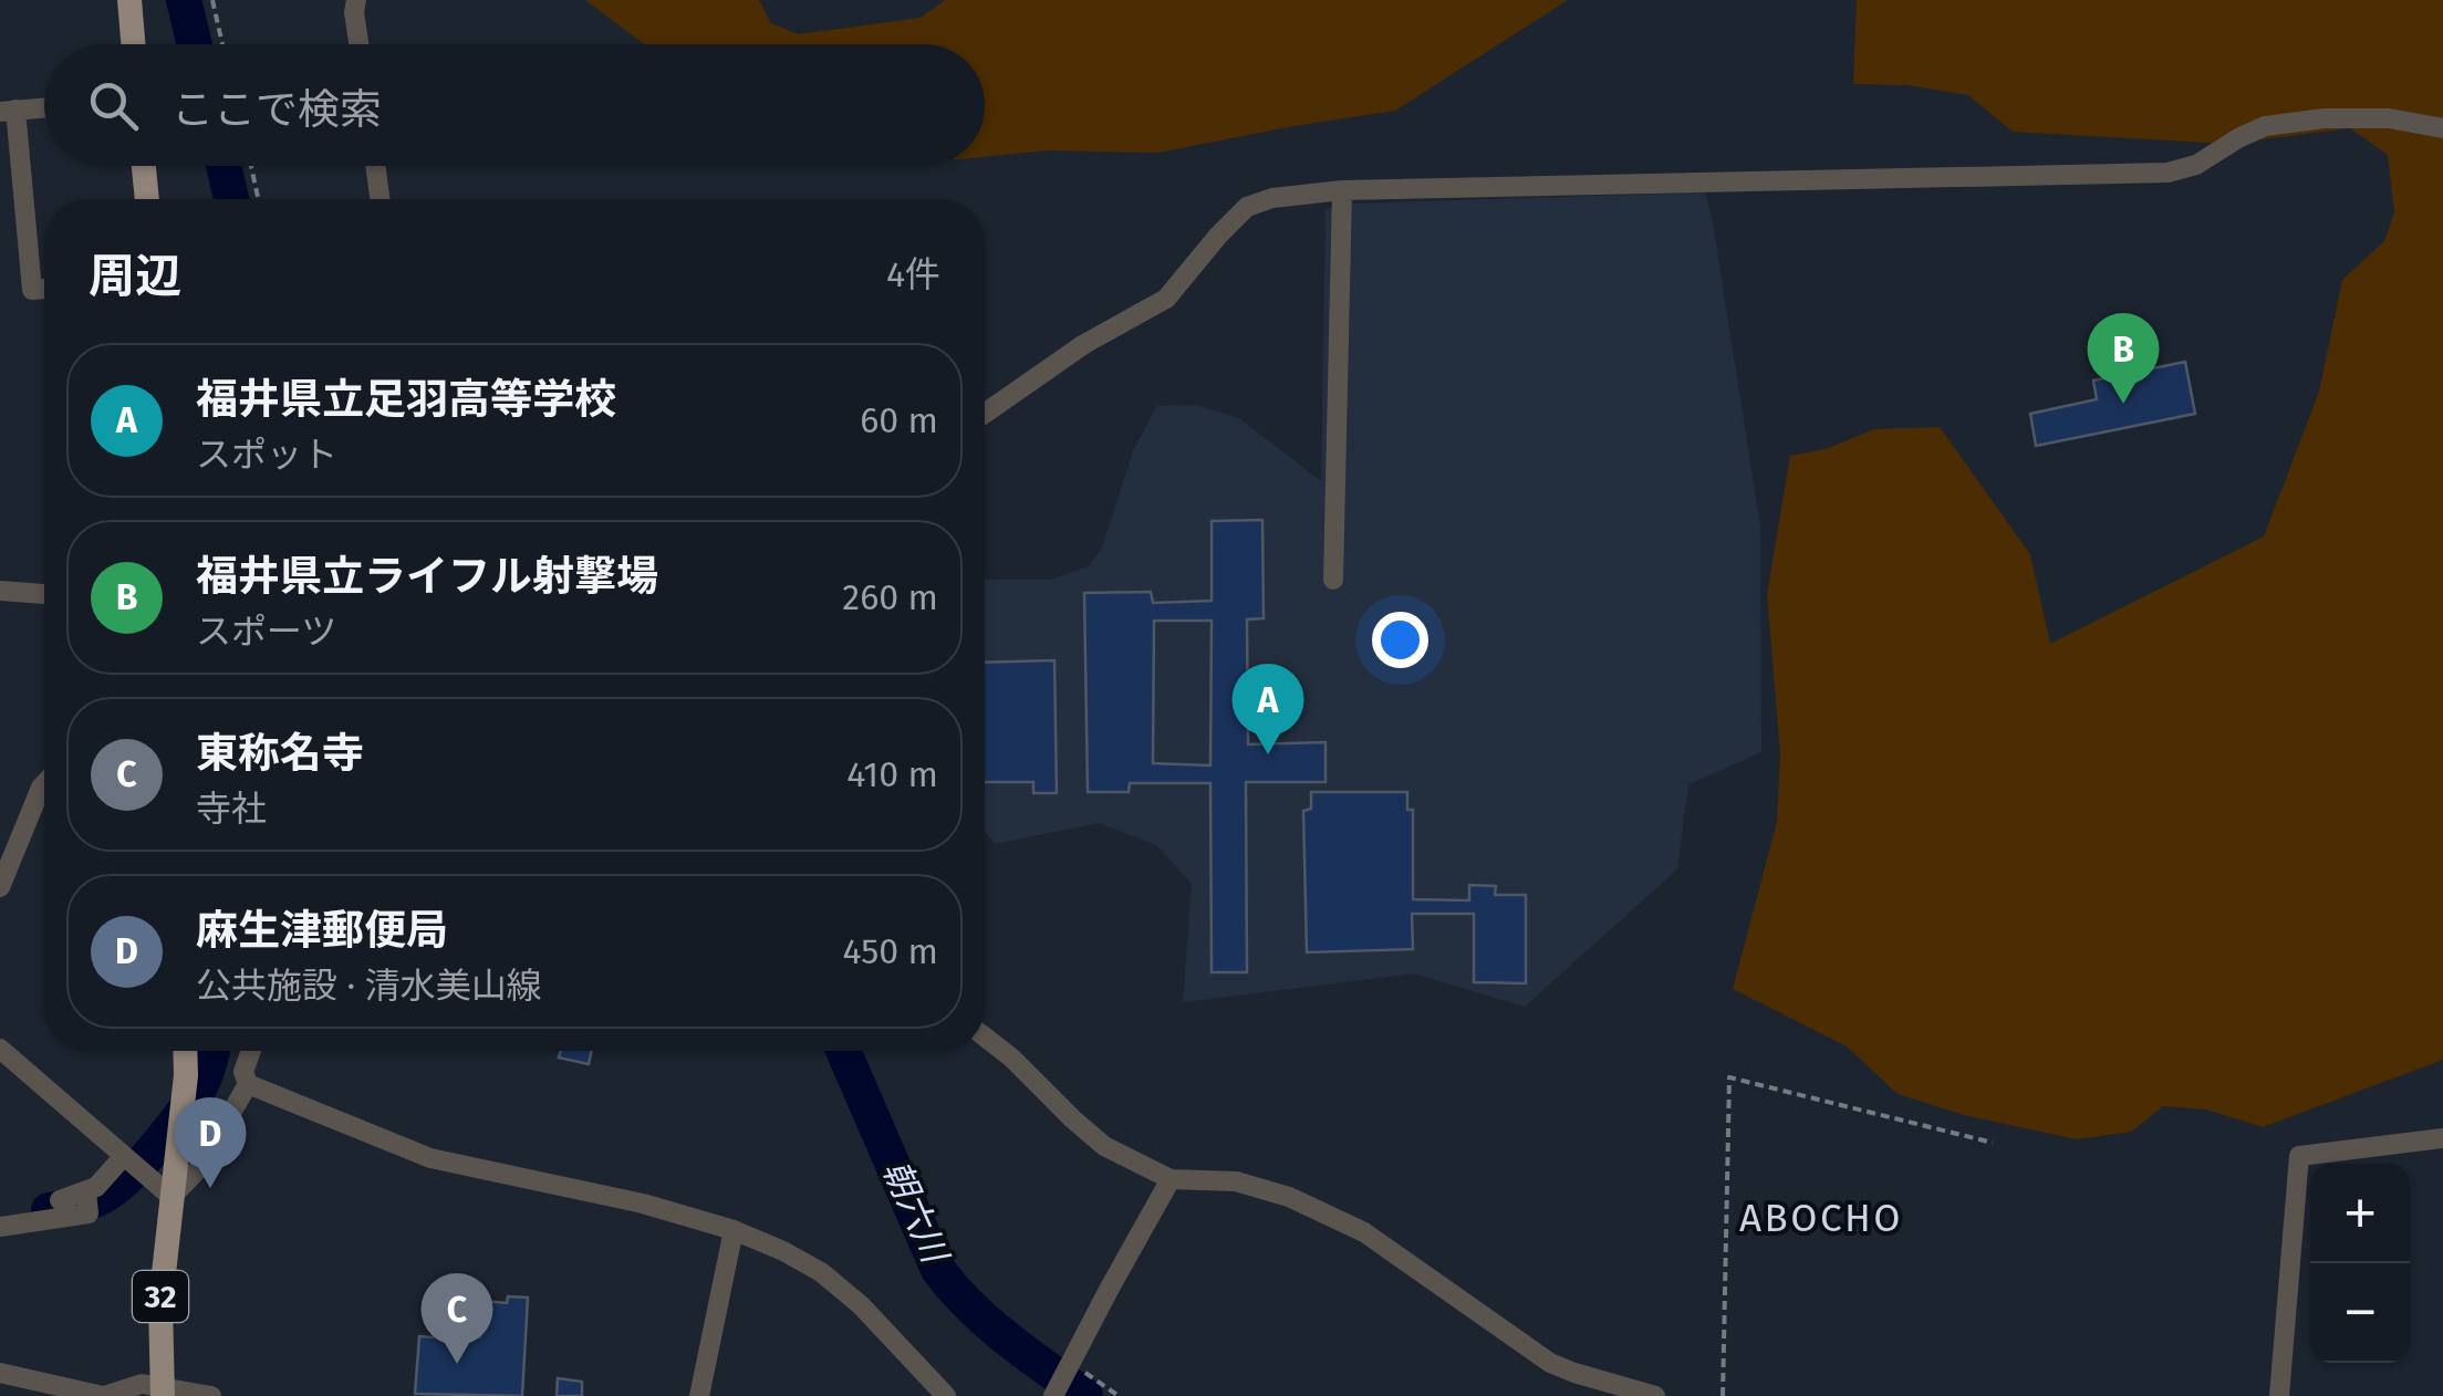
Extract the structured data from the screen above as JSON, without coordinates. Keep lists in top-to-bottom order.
{
  "streets": {
    "main road": ["32"]
  },
  "districts": ["ABOCHO"],
  "water": ["朝六川"],
  "page": {
    "search": "ここで検索",
    "heading": ["周辺", "4件"],
    "pins": [
      "B",
      "A",
      "D",
      "C"
    ],
    "list": [
      {
        "mark": "A",
        "name": "福井県立足羽高等学校",
        "note": "スポット",
        "value": "60 m"
      },
      {
        "mark": "B",
        "name": "福井県立ライフル射撃場",
        "note": "スポーツ",
        "value": "260 m"
      },
      {
        "mark": "C",
        "name": "東称名寺",
        "note": "寺社",
        "value": "410 m"
      },
      {
        "mark": "D",
        "name": "麻生津郵便局",
        "note": "公共施設 · 清水美山線",
        "value": "450 m"
      }
    ],
    "map_buttons": ["+", "−"]
  }
}
